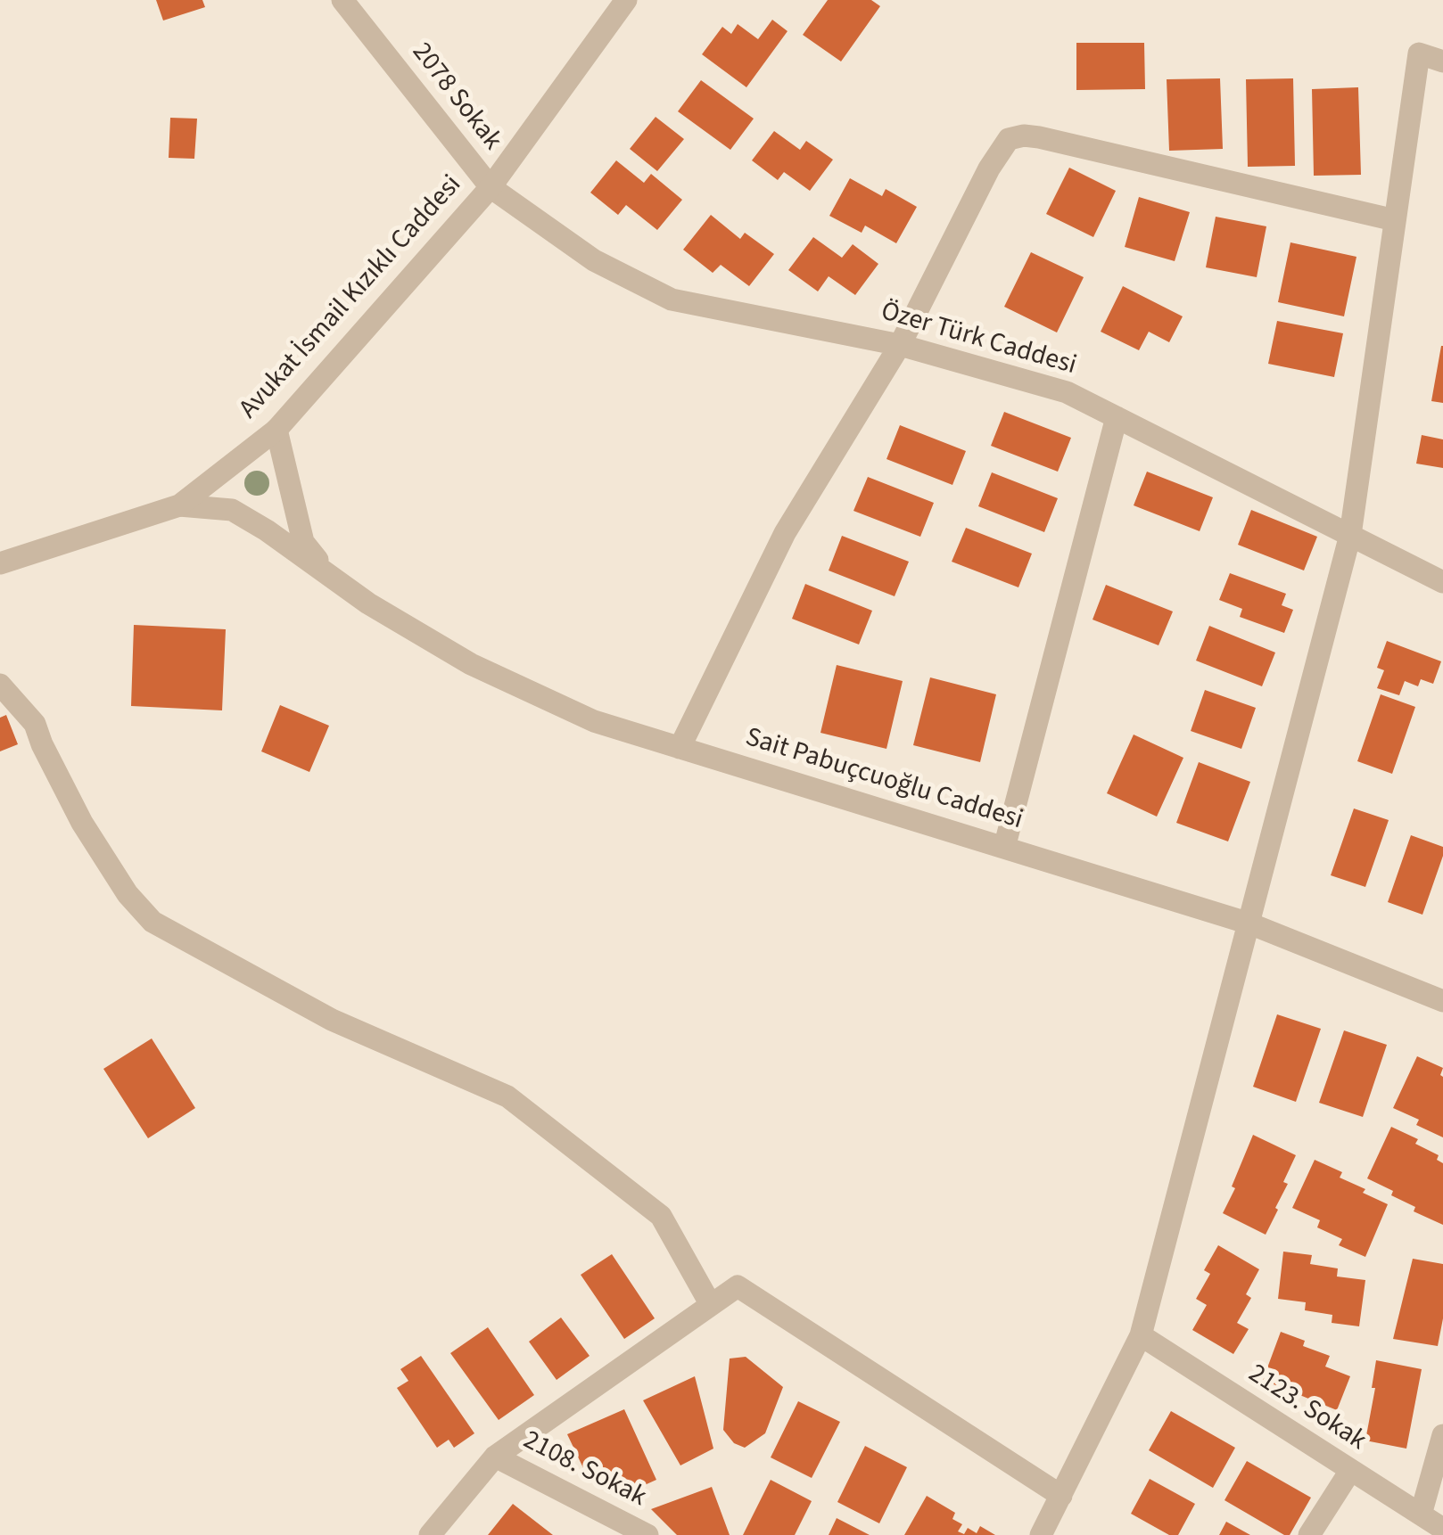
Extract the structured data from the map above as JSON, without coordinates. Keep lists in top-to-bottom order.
{
  "streets": {
    "street": [
      "2078 Sokak",
      "Avukat İsmail Kızıklı Caddesi",
      "Özer Türk Caddesi",
      "Sait Pabuçcuoğlu Caddesi",
      "2123. Sokak",
      "2108. Sokak"
    ]
  },
  "crossings": [
    ["2078 Sokak", "Avukat İsmail Kızıklı Caddesi"],
    ["2078 Sokak", "Özer Türk Caddesi"],
    ["Avukat İsmail Kızıklı Caddesi", "Özer Türk Caddesi"],
    ["Avukat İsmail Kızıklı Caddesi", "Sait Pabuçcuoğlu Caddesi"]
  ]
}
